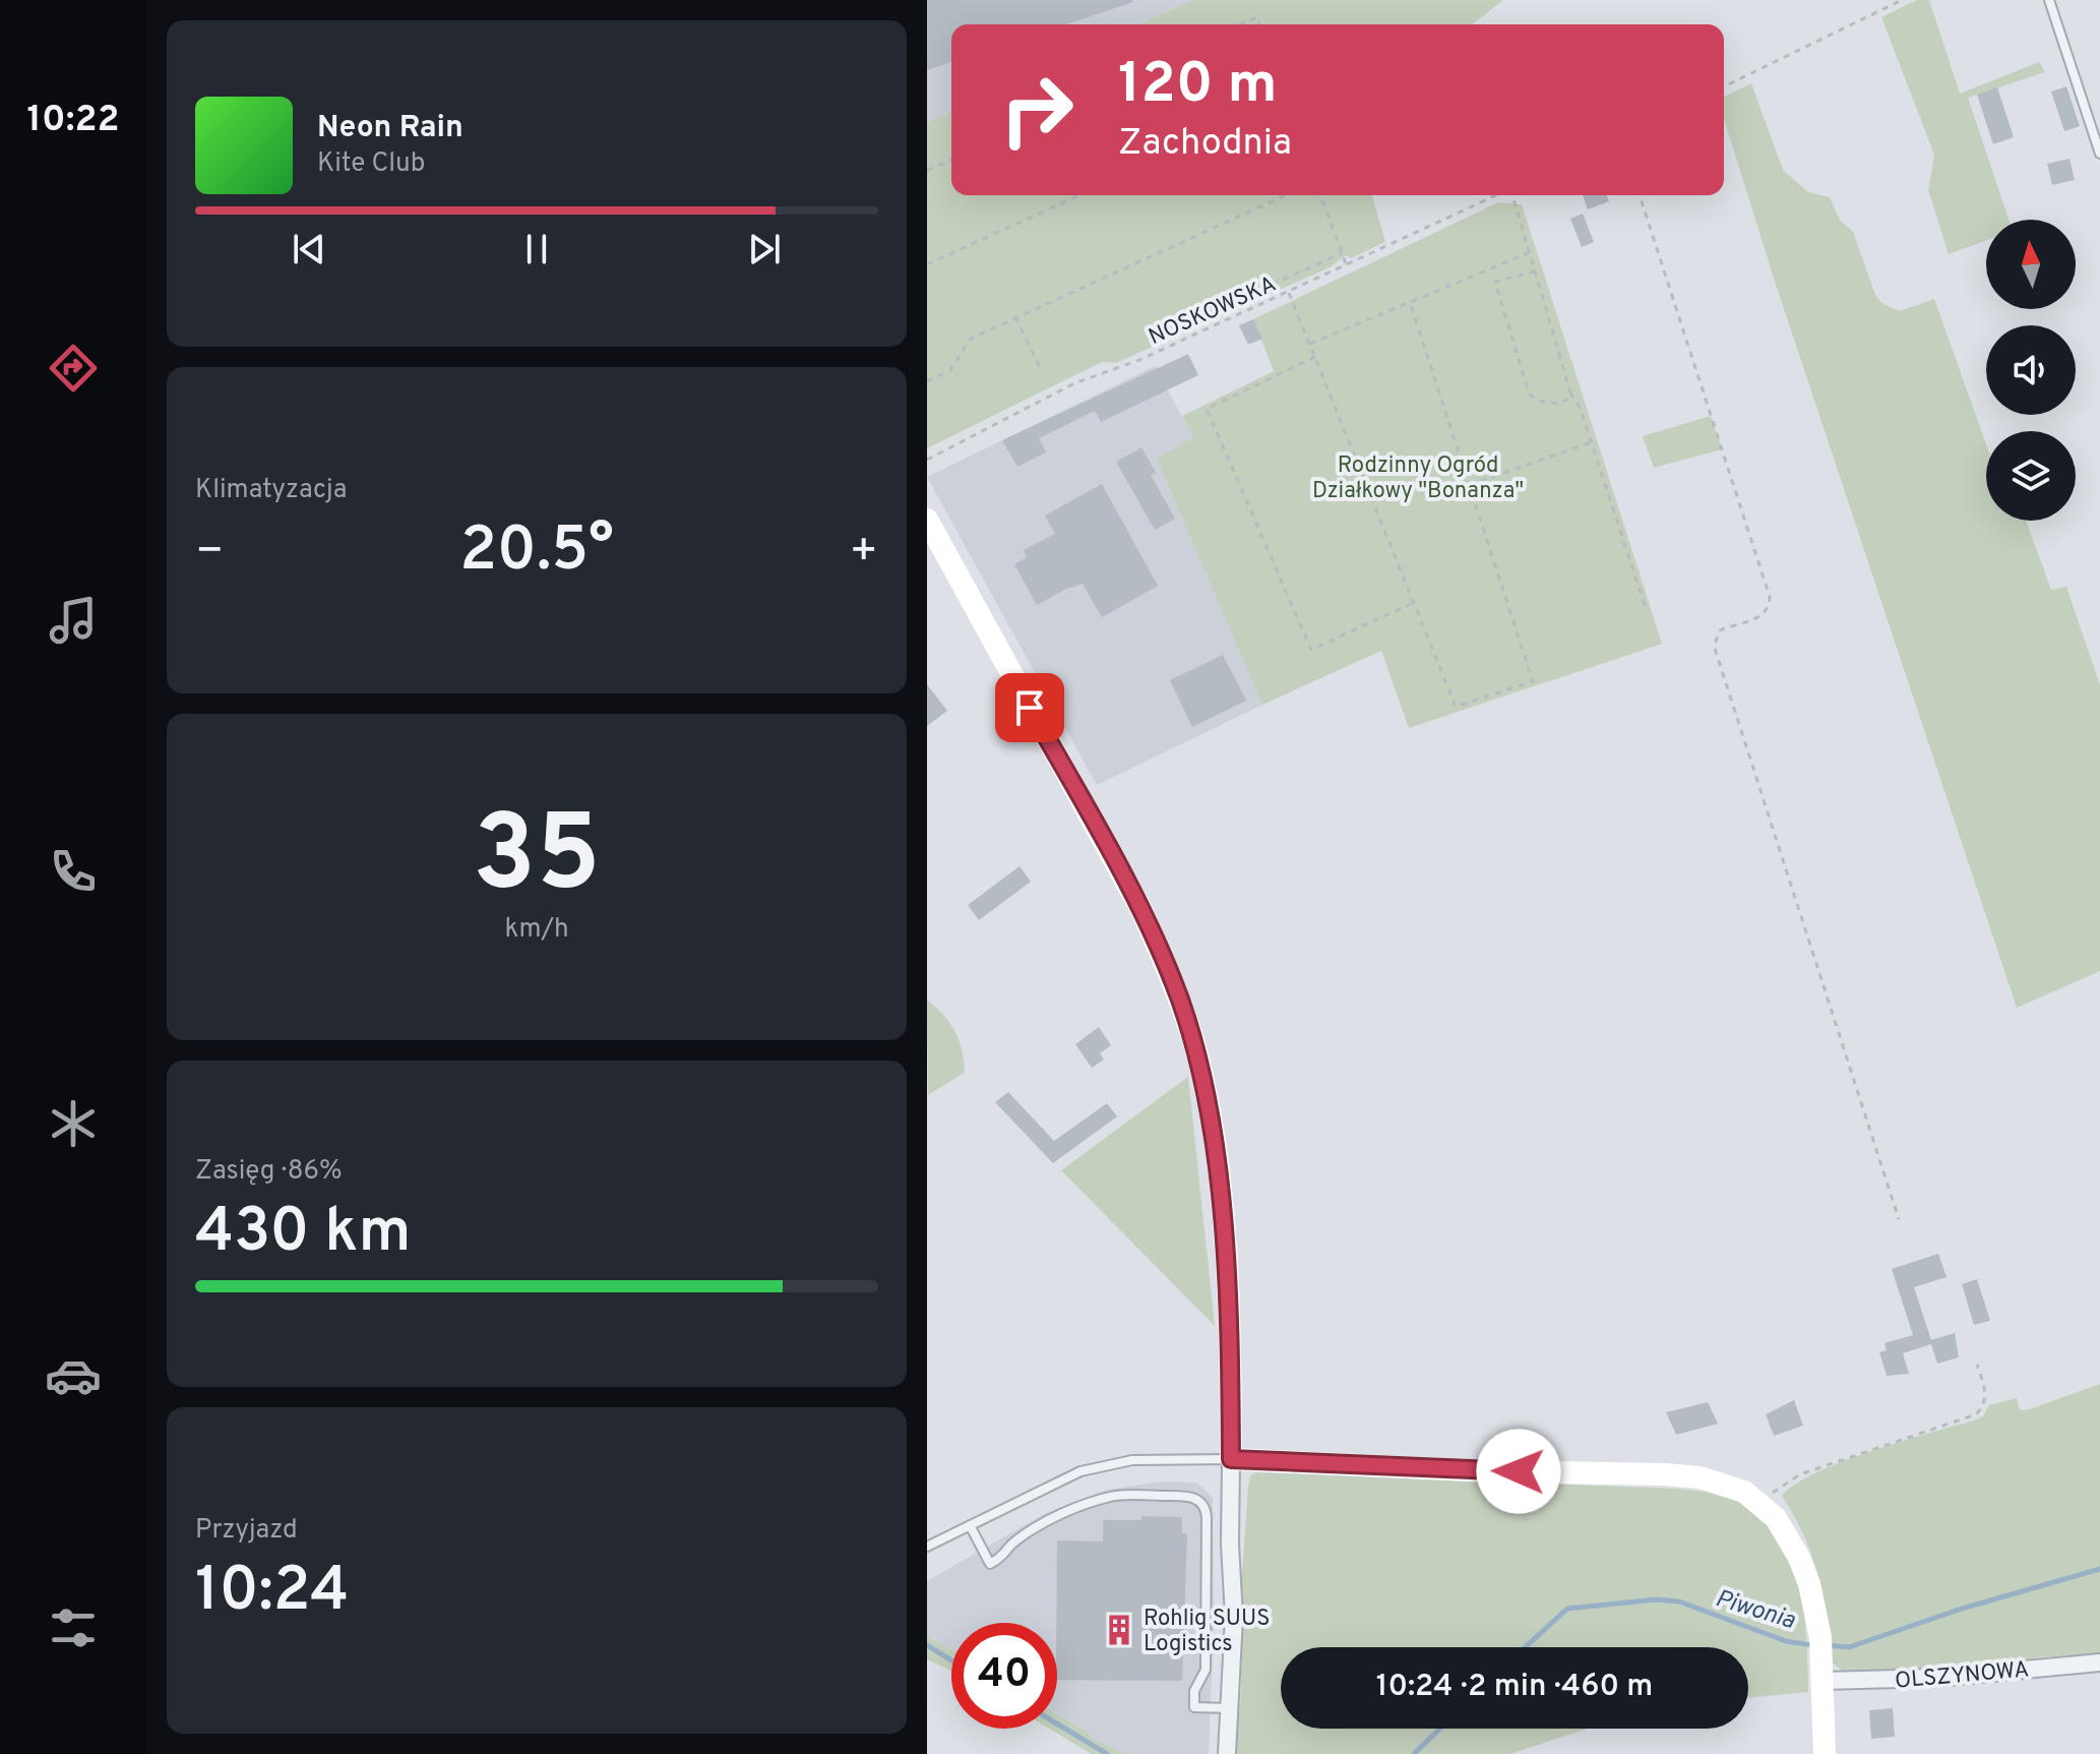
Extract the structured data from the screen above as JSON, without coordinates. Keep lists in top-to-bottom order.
{
  "streets": {
    "street": ["OLSZYNOWA"],
    "path": ["NOSKOWSKA"]
  },
  "water": ["Piwonia"],
  "parks": ["Rodzinny Ogród Działkowy \"Bonanza\""],
  "places": {
    "building": ["Rohlig SUUS Logistics"]
  },
  "north": "top",
  "page": {
    "tabs": "10:22",
    "turn": ["120 m", "Zachodnia"],
    "song": ["Neon Rain", "Kite Club"],
    "tile": [
      "Klimatyzacja",
      ["35", "km/h"],
      ["Zasięg · 86%", "430 km"],
      ["Przyjazd", "10:24"]
    ],
    "heat": ["−", "20.5°", "+"],
    "limit": "40",
    "trip": "10:24 · 2 min · 460 m"
  }
}
